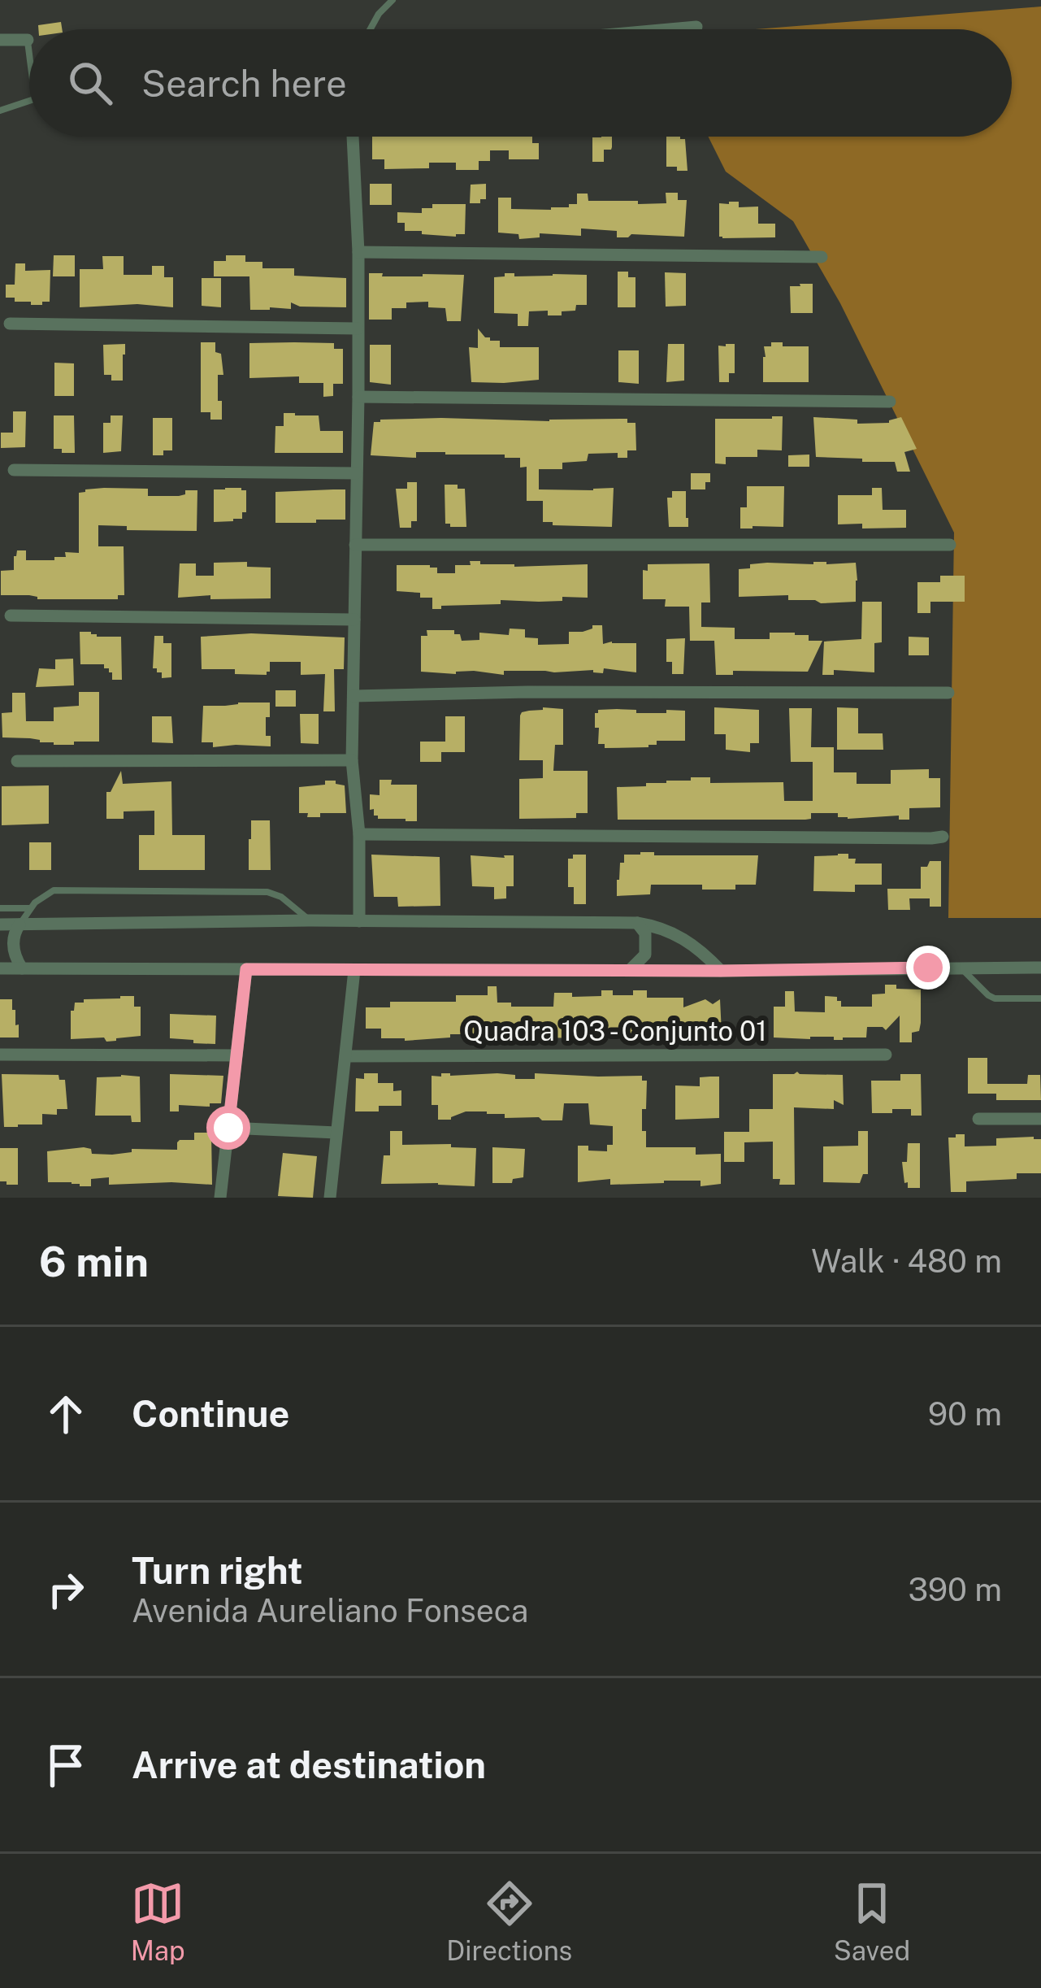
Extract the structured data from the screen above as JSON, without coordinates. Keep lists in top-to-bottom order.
{
  "streets": {
    "street": ["Quadra 103 - Conjunto 01"]
  },
  "page": {
    "search": "Search here",
    "heading": ["6 min", "Walk · 480 m"],
    "list": [
      ["Continue", "90 m"],
      ["Turn right", "Avenida Aureliano Fonseca", "390 m"],
      "Arrive at destination"
    ],
    "nav": ["Map", "Directions", "Saved"]
  }
}
